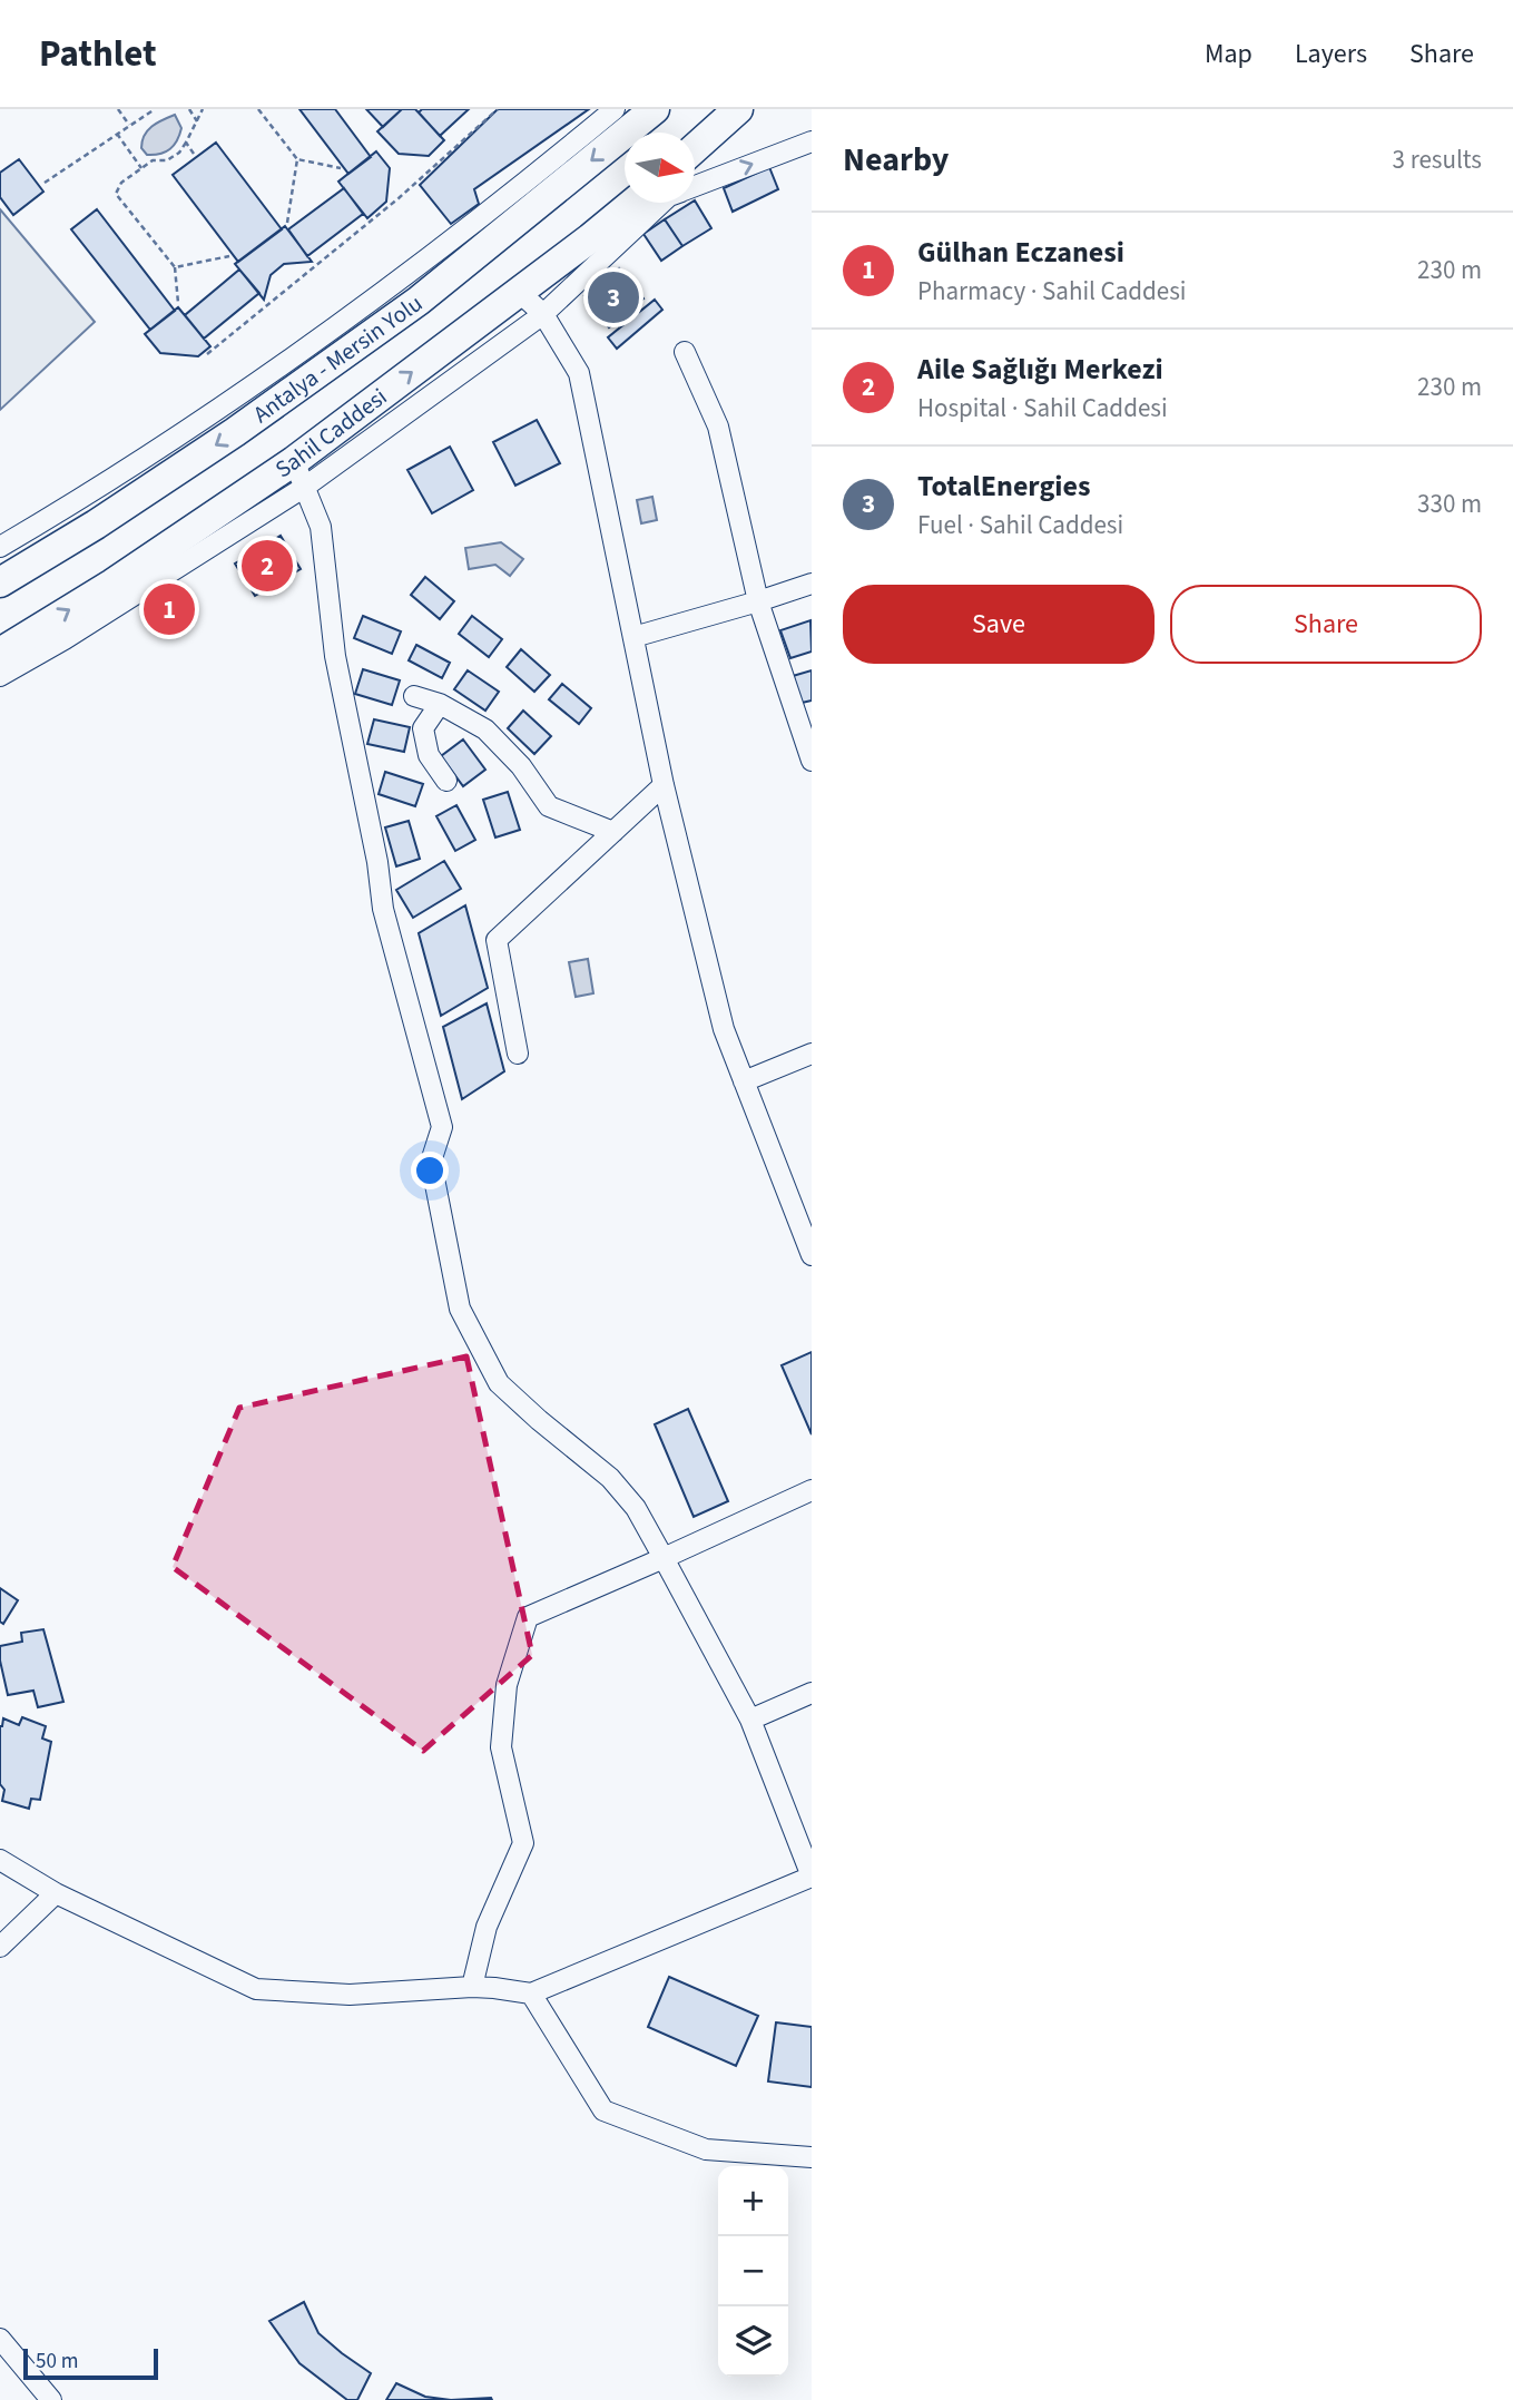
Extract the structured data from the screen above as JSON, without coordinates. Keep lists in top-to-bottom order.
{
  "streets": {
    "highway": ["Antalya - Mersin Yolu", "Sahil Caddesi"]
  },
  "one_way": ["Antalya - Mersin Yolu", "Sahil Caddesi"],
  "scale_bar": "50 m",
  "north": "right",
  "page": {
    "header": "Pathlet",
    "nav": ["Map", "Layers", "Share"],
    "heading": ["Nearby", "3 results"],
    "list": [
      {
        "mark": "1",
        "name": "Gülhan Eczanesi",
        "note": "Pharmacy · Sahil Caddesi",
        "value": "230 m"
      },
      {
        "mark": "2",
        "name": "Aile Sağlığı Merkezi",
        "note": "Hospital · Sahil Caddesi",
        "value": "230 m"
      },
      {
        "mark": "3",
        "name": "TotalEnergies",
        "note": "Fuel · Sahil Caddesi",
        "value": "330 m"
      }
    ],
    "pins": ["3", "2", "1"],
    "buttons": ["Save", "Share"],
    "map_buttons": ["+", "−"],
    "scale": "50 m"
  }
}
